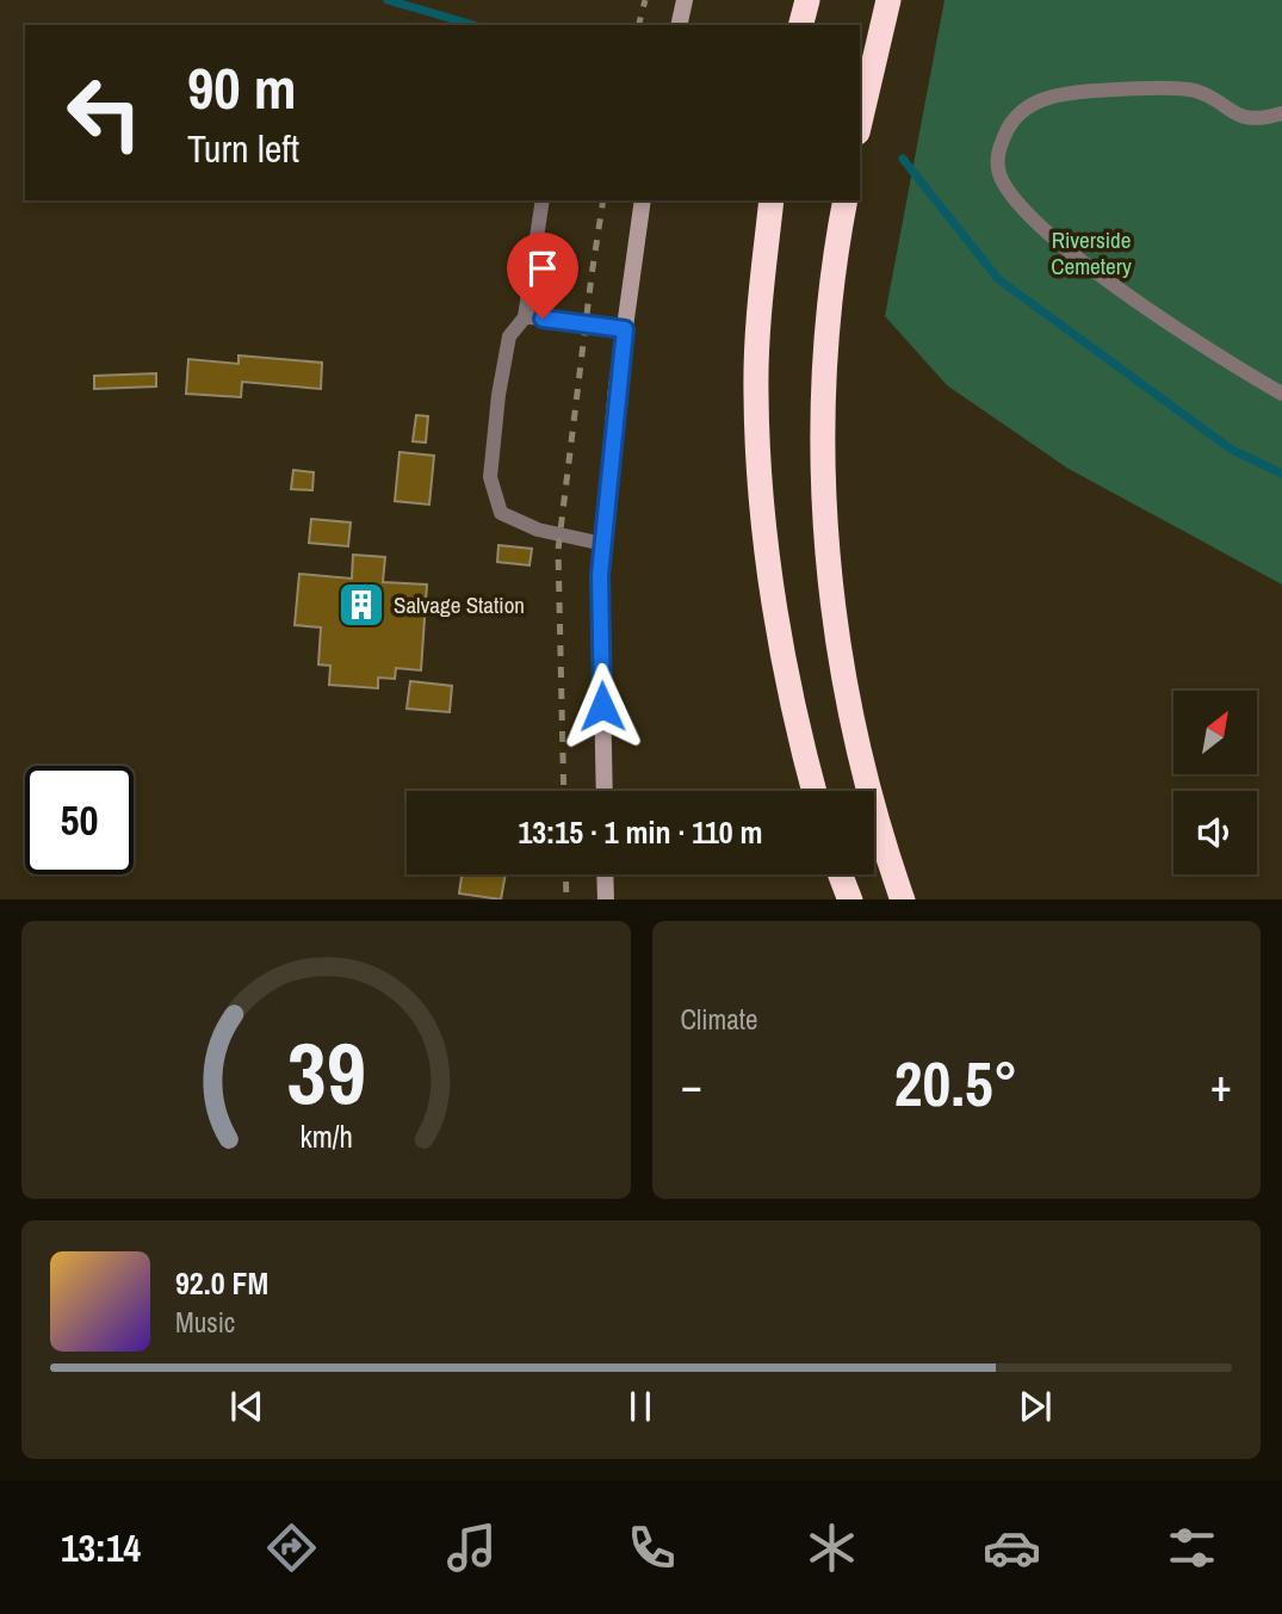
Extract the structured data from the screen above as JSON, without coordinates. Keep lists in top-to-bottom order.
{
  "parks": ["Riverside Cemetery"],
  "places": {
    "building": ["Salvage Station"]
  },
  "north": "top right",
  "page": {
    "turn": ["90 m", "Turn left"],
    "limit": "50",
    "trip": "13:15 · 1 min · 110 m",
    "tile": "Climate",
    "heat": ["−", "20.5°", "+"],
    "song": ["92.0 FM", "Music"],
    "tabs": "13:14",
    "gauge": ["39", "km/h"]
  }
}
